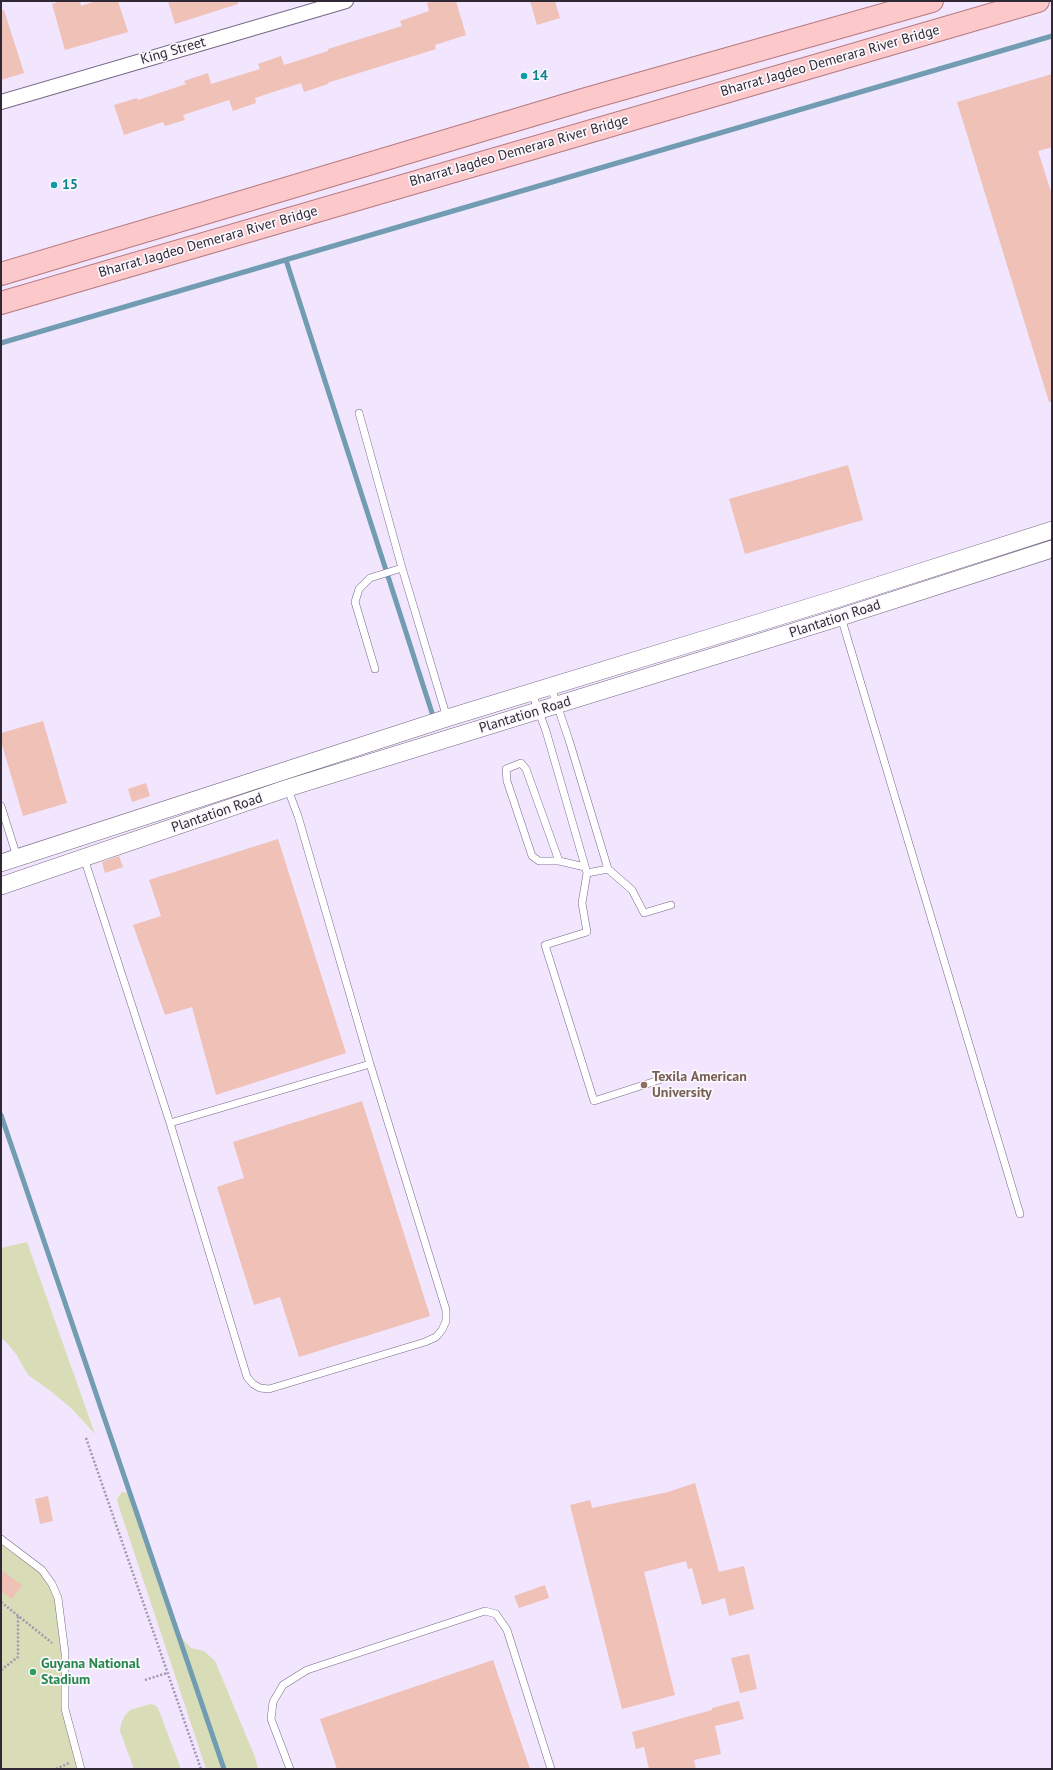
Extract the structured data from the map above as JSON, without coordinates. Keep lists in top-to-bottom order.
{
  "streets": {
    "main road": ["Bharrat Jagdeo Demerara River Bridge"],
    "street": ["King Street", "Plantation Road"]
  },
  "places": [
    "14",
    "15",
    "Texila American University",
    "Guyana National Stadium"
  ]
}
